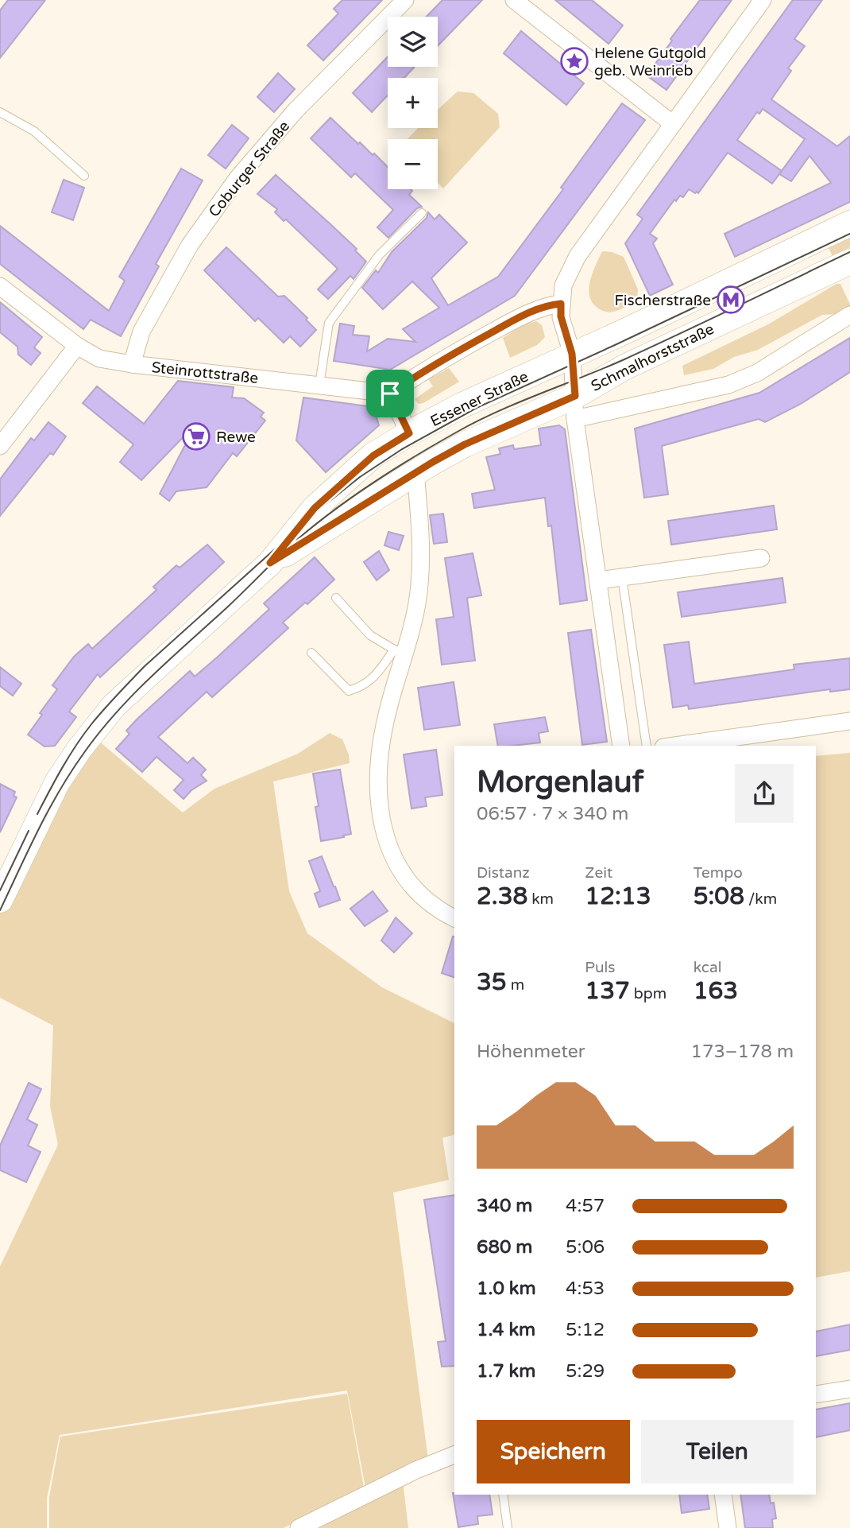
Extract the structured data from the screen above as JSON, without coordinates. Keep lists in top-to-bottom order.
{
  "streets": {
    "main road": ["Schmalhorststraße", "Essener Straße"],
    "street": ["Coburger Straße", "Steinrottstraße"]
  },
  "crossings": [
    ["Coburger Straße", "Steinrottstraße"],
    ["Schmalhorststraße", "Essener Straße"]
  ],
  "places": {
    "place": ["Helene Gutgold geb. Weinrieb"],
    "metro station": ["Fischerstraße"],
    "supermarket": ["Rewe"]
  },
  "page": {
    "map_buttons": ["+", "−"],
    "heading": ["Morgenlauf", "06:57 · 7 × 340 m"],
    "stats": [
      ["Distanz", "2.38 km"],
      ["Zeit", "12:13"],
      ["Tempo", "5:08 /km"],
      ["35 m"],
      ["Puls", "137 bpm"],
      ["kcal", "163"]
    ],
    "chart": ["Höhenmeter", "173–178 m"],
    "list": [
      {
        "name": "340 m",
        "note": "4:57"
      },
      {
        "name": "680 m",
        "note": "5:06"
      },
      {
        "name": "1.0 km",
        "note": "4:53"
      },
      {
        "name": "1.4 km",
        "note": "5:12"
      },
      {
        "name": "1.7 km",
        "note": "5:29"
      }
    ],
    "buttons": ["Speichern", "Teilen"]
  }
}
